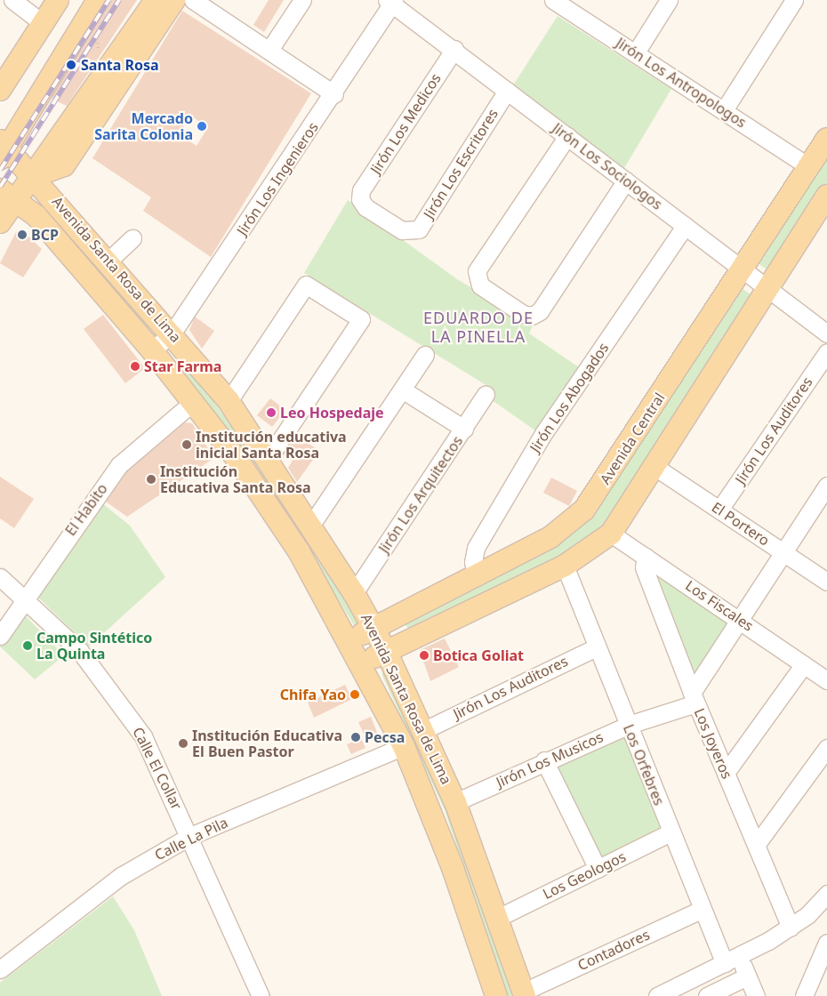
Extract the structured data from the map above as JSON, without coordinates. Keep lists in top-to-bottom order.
{
  "streets": {
    "main road": ["Avenida Santa Rosa de Lima", "Avenida Central"],
    "street": [
      "Jirón Los Antropologos",
      "Jirón Los Medicos",
      "Jirón Los Escritores",
      "Jirón Los Sociologos",
      "Jirón Los Ingenieros",
      "Jirón Los Abogados",
      "Jirón Los Auditores",
      "Jirón Los Arquitectos",
      "El Habito",
      "El Portero",
      "Los Fiscales",
      "Los Joyeros",
      "Jirón Los Musicos",
      "Los Orfebres",
      "Calle El Collar",
      "Calle La Pila",
      "Los Geologos",
      "Contadores"
    ]
  },
  "crossings": [
    ["Jirón Los Antropologos", "Avenida Central"],
    ["Jirón Los Medicos", "Jirón Los Escritores"],
    ["Jirón Los Medicos", "Jirón Los Sociologos"],
    ["Jirón Los Escritores", "Jirón Los Sociologos"],
    ["Jirón Los Sociologos", "Jirón Los Ingenieros"],
    ["Jirón Los Sociologos", "Jirón Los Abogados"],
    ["Jirón Los Sociologos", "Avenida Central"],
    ["Jirón Los Ingenieros", "Avenida Santa Rosa de Lima"],
    ["Avenida Santa Rosa de Lima", "Jirón Los Auditores"],
    ["Avenida Santa Rosa de Lima", "Avenida Central"],
    ["Avenida Santa Rosa de Lima", "Jirón Los Arquitectos"],
    ["Avenida Santa Rosa de Lima", "El Habito"],
    ["Avenida Santa Rosa de Lima", "Jirón Los Musicos"],
    ["Avenida Santa Rosa de Lima", "Calle La Pila"],
    ["Avenida Santa Rosa de Lima", "Los Geologos"],
    ["Avenida Santa Rosa de Lima", "Contadores"],
    ["Jirón Los Abogados", "Avenida Central"],
    ["Jirón Los Auditores", "El Portero"],
    ["Jirón Los Auditores", "Los Orfebres"],
    ["El Habito", "Calle El Collar"],
    ["Los Fiscales", "Los Joyeros"],
    ["Los Joyeros", "Jirón Los Musicos"],
    ["Jirón Los Musicos", "Los Orfebres"],
    ["Los Orfebres", "Los Geologos"],
    ["Los Orfebres", "Contadores"],
    ["Calle El Collar", "Calle La Pila"]
  ],
  "districts": ["EDUARDO DE LA PINELLA"],
  "places": [
    "Santa Rosa",
    "Mercado Sarita Colonia",
    "BCP",
    "Star Farma",
    "Leo Hospedaje",
    "Institución educativa inicial Santa Rosa",
    "Institución Educativa Santa Rosa",
    "Campo Sintético La Quinta",
    "Botica Goliat",
    "Chifa Yao",
    "Pecsa",
    "Institución Educativa El Buen Pastor"
  ]
}
